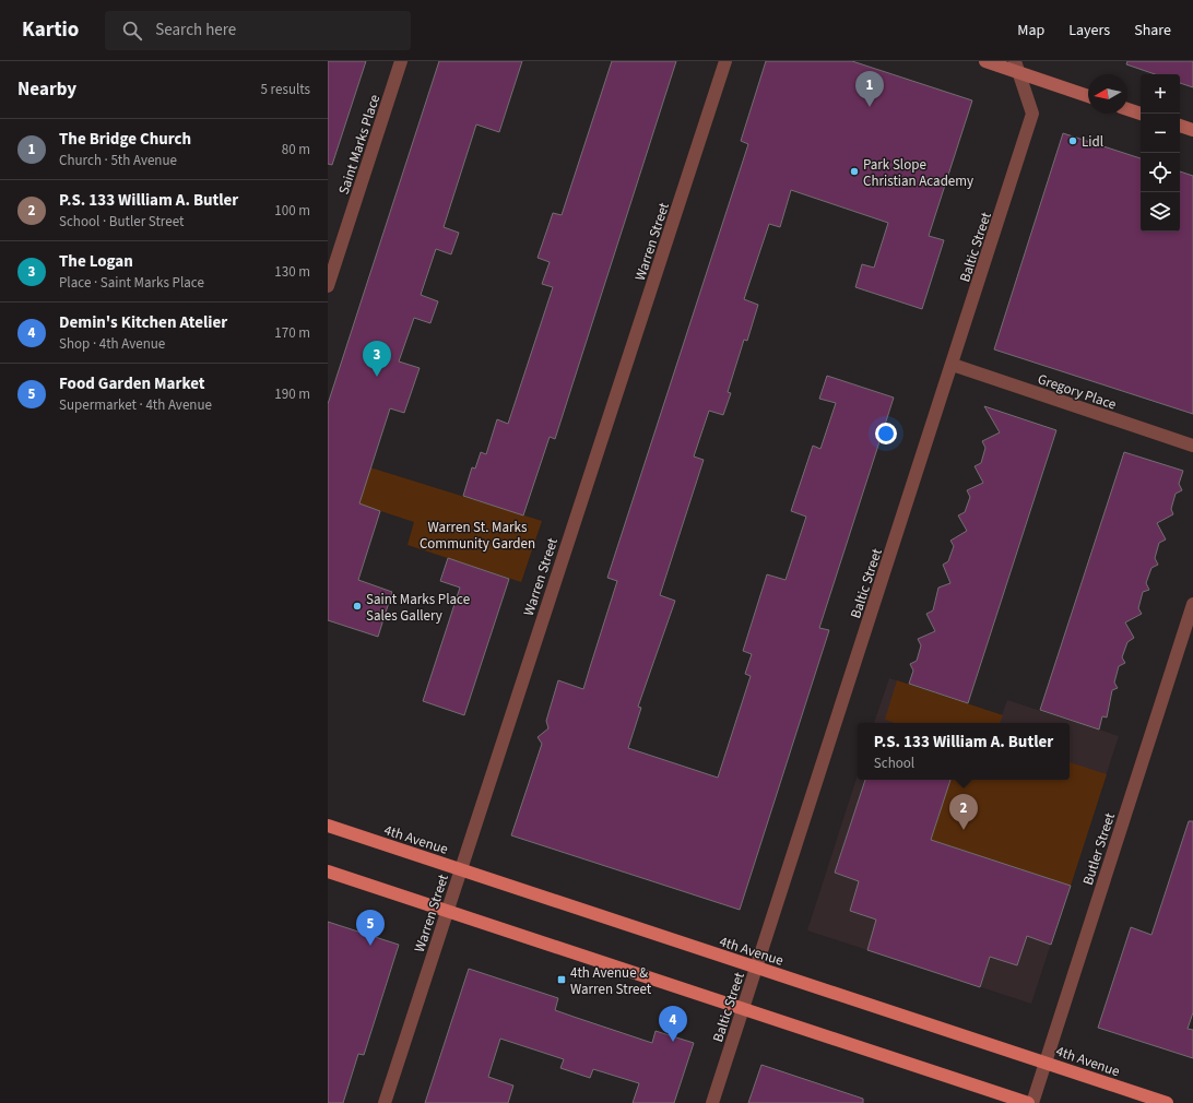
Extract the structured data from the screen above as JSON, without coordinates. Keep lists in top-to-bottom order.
{
  "streets": {
    "main road": ["4th Avenue"],
    "street": [
      "Saint Marks Place",
      "Warren Street",
      "Baltic Street",
      "Gregory Place",
      "Butler Street"
    ]
  },
  "crossings": [
    ["Warren Street", "4th Avenue"],
    ["Baltic Street", "Gregory Place"],
    ["Baltic Street", "4th Avenue"],
    ["4th Avenue", "Butler Street"]
  ],
  "parks": ["Warren St. Marks Community Garden"],
  "places": {
    "other": ["Lidl", "Park Slope Christian Academy", "Saint Marks Place Sales Gallery"],
    "transit": ["4th Avenue & Warren Street"]
  },
  "north": "left",
  "page": {
    "header": "Kartio",
    "search": "Search here",
    "nav": ["Map", "Layers", "Share"],
    "heading": ["Nearby", "5 results"],
    "pins": [
      "1",
      "3",
      "2",
      "5",
      "4"
    ],
    "map_buttons": ["+", "−"],
    "list": [
      {
        "mark": "1",
        "name": "The Bridge Church",
        "note": "Church · 5th Avenue",
        "value": "80 m"
      },
      {
        "mark": "2",
        "name": "P.S. 133 William A. Butler",
        "note": "School · Butler Street",
        "value": "100 m"
      },
      {
        "mark": "3",
        "name": "The Logan",
        "note": "Place · Saint Marks Place",
        "value": "130 m"
      },
      {
        "mark": "4",
        "name": "Demin's Kitchen Atelier",
        "note": "Shop · 4th Avenue",
        "value": "170 m"
      },
      {
        "mark": "5",
        "name": "Food Garden Market",
        "note": "Supermarket · 4th Avenue",
        "value": "190 m"
      }
    ],
    "popup": ["P.S. 133 William A. Butler", "School"]
  }
}
